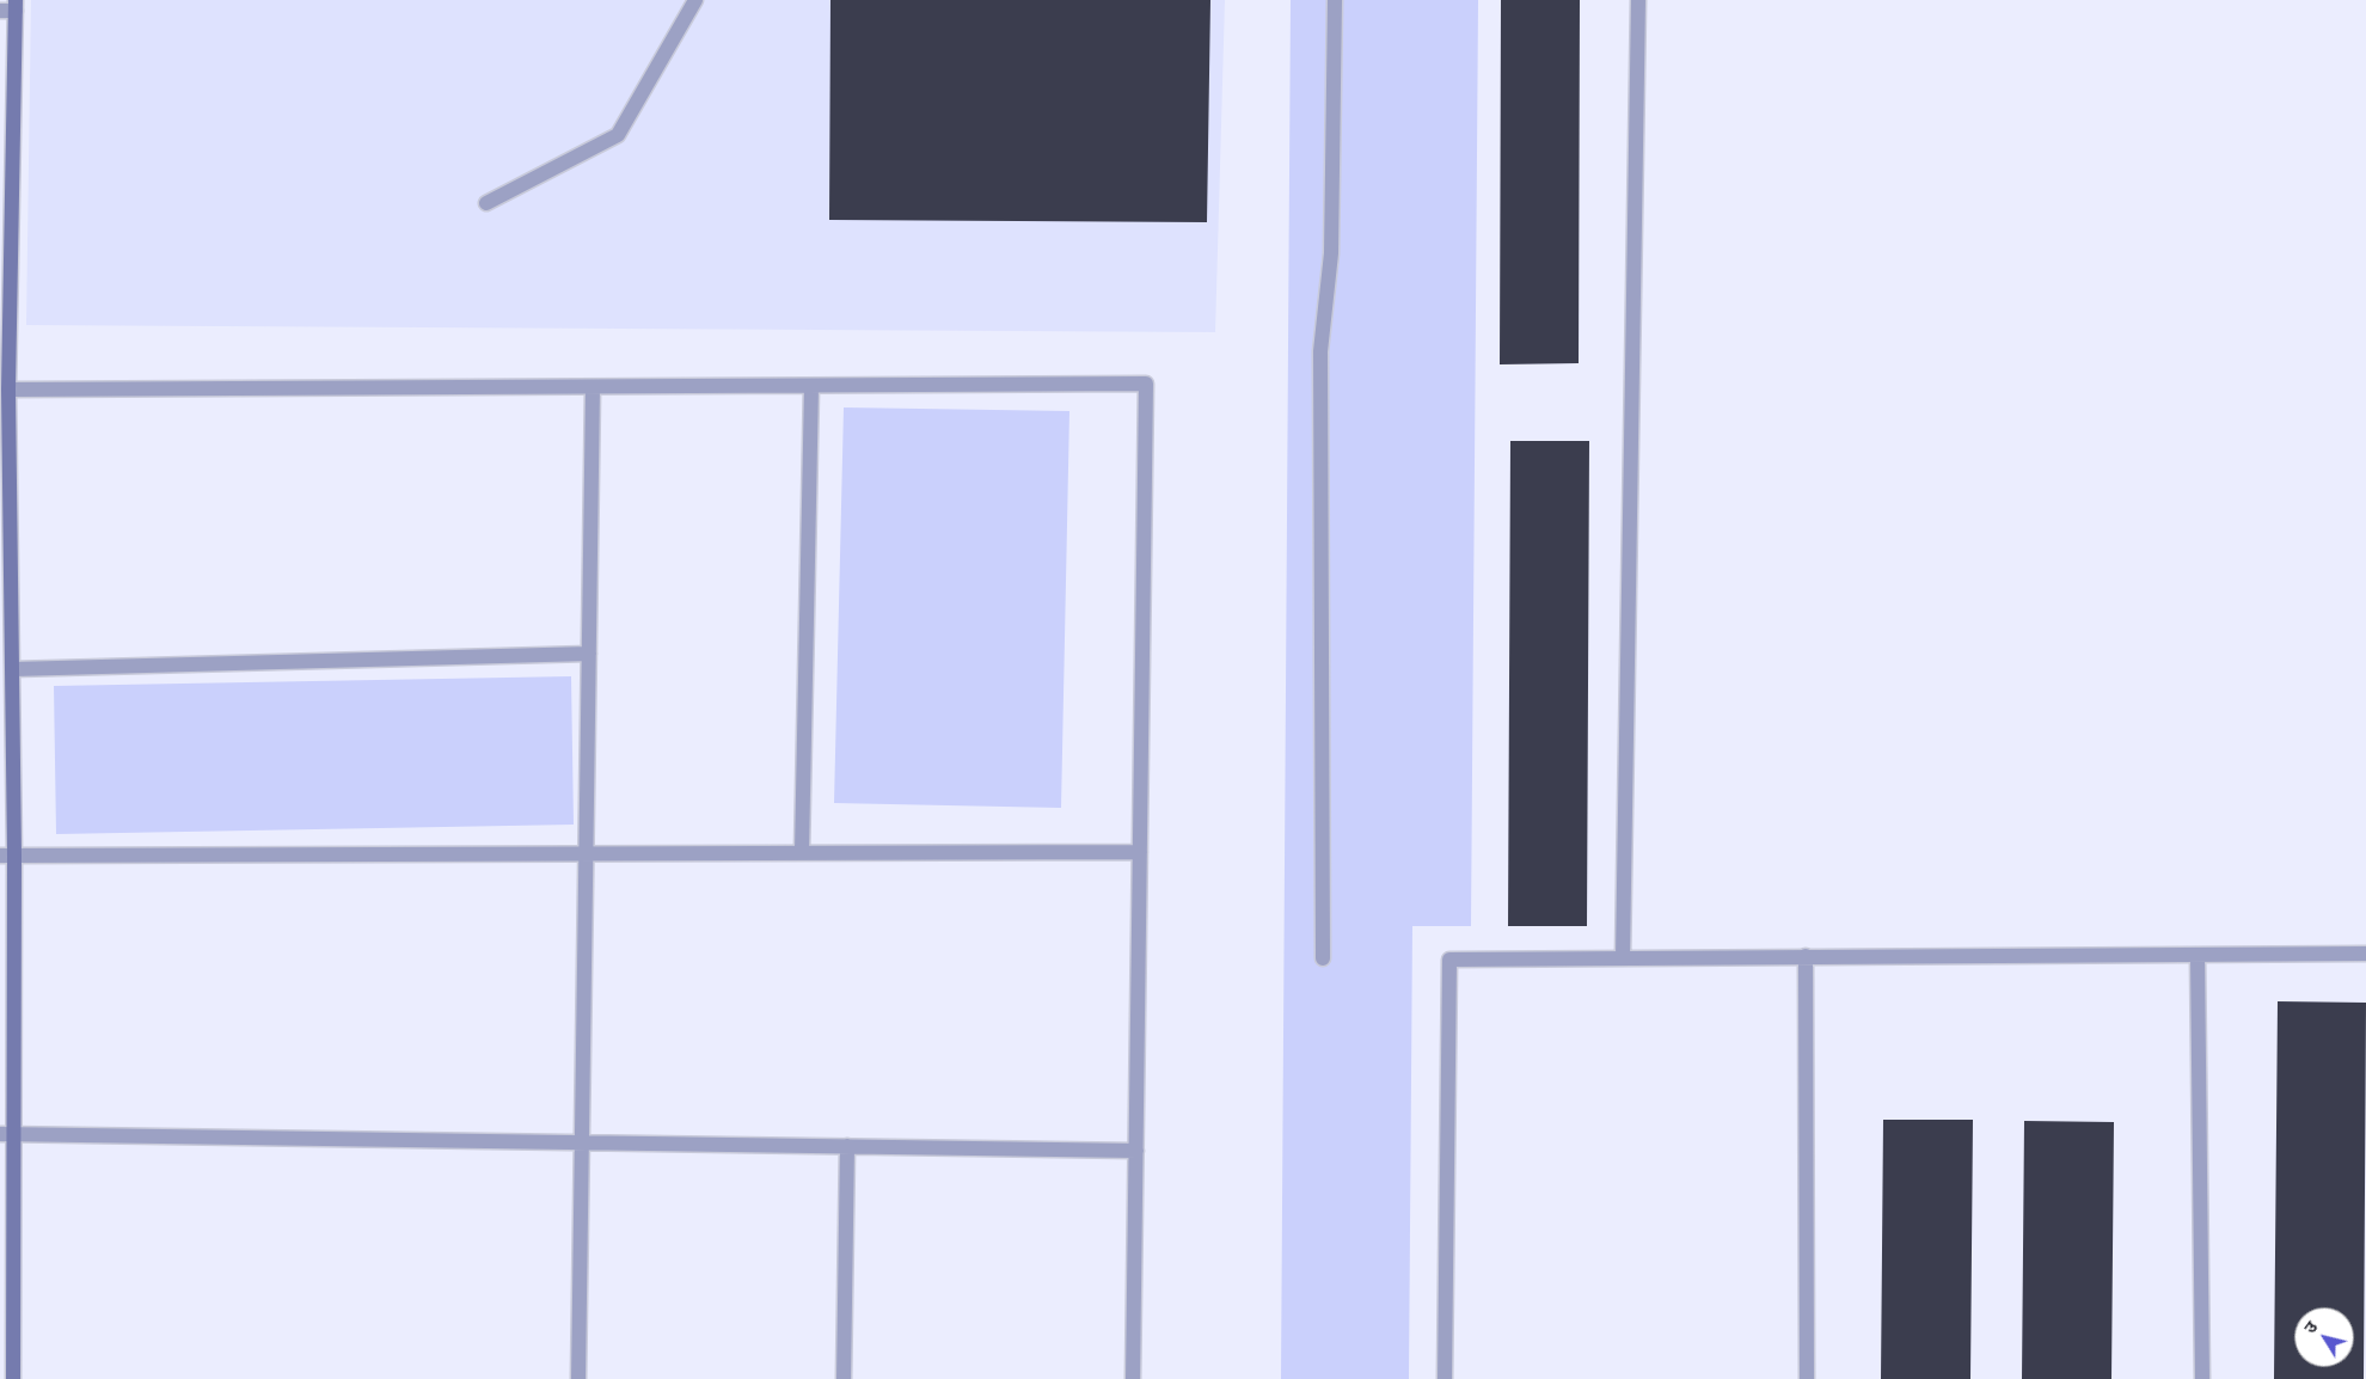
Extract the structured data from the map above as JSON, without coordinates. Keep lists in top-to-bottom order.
{
  "north": "top left"
}
